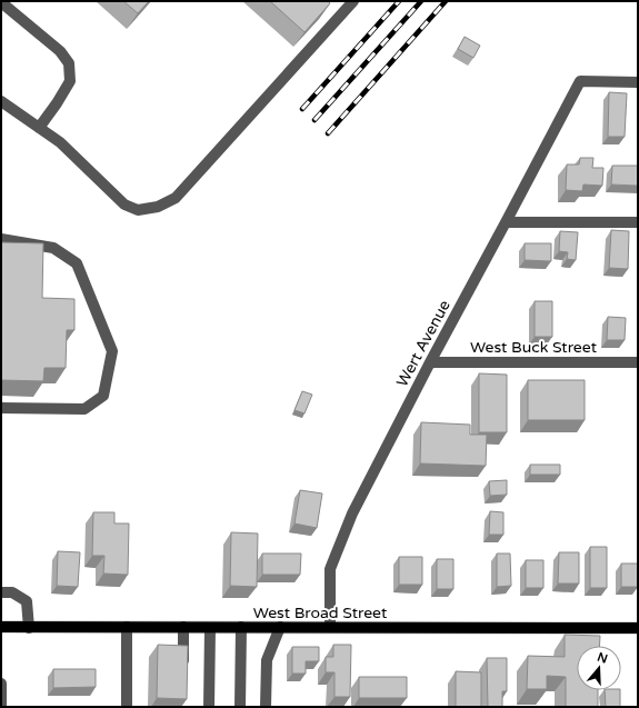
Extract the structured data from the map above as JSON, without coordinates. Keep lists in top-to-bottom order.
{
  "streets": {
    "main road": ["West Broad Street"],
    "street": ["Wert Avenue", "West Buck Street"]
  },
  "crossings": [
    ["Wert Avenue", "West Buck Street"],
    ["Wert Avenue", "West Broad Street"]
  ],
  "north": "top"
}
